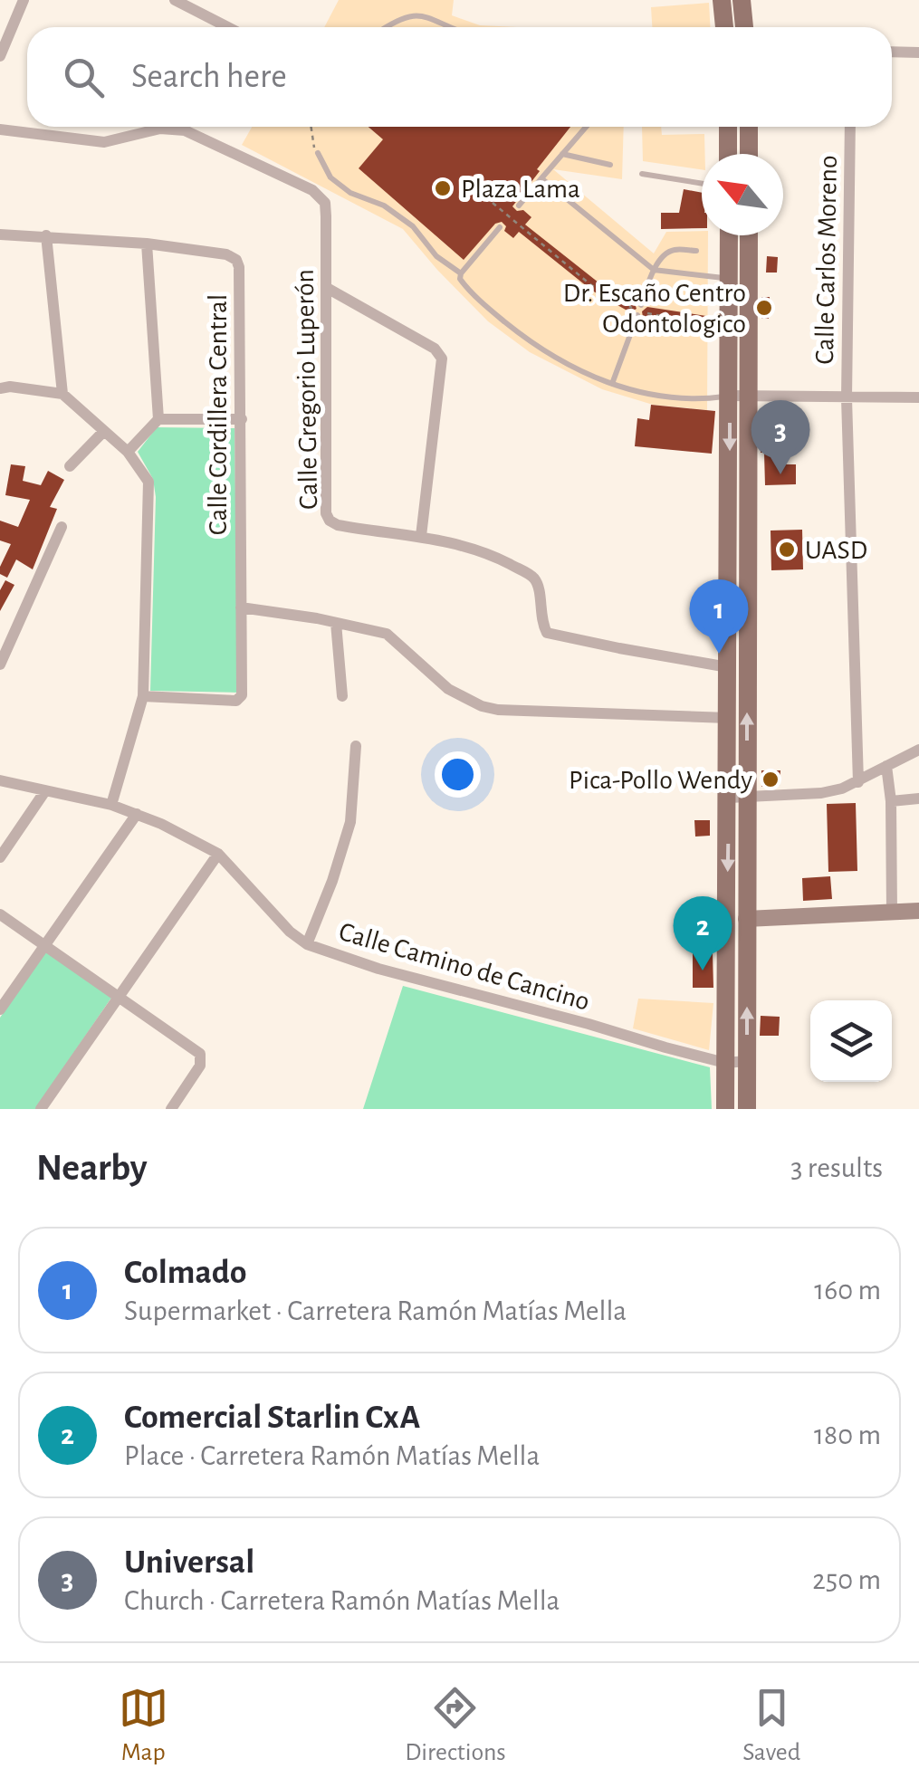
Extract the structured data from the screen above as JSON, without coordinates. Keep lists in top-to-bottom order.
{
  "streets": {
    "street": [
      "Calle Carlos Moreno",
      "Calle Gregorio Luperón",
      "Calle Cordillera Central",
      "Calle Camino de Cancino"
    ]
  },
  "places": [
    "Plaza Lama",
    "Dr. Escaño Centro Odontologico",
    "UASD",
    "Pica-Pollo Wendy"
  ],
  "north": "top left",
  "page": {
    "search": "Search here",
    "pins": ["3", "1", "2"],
    "heading": ["Nearby", "3 results"],
    "list": [
      {
        "mark": "1",
        "name": "Colmado",
        "note": "Supermarket · Carretera Ramón Matías Mella",
        "value": "160 m"
      },
      {
        "mark": "2",
        "name": "Comercial Starlin CxA",
        "note": "Place · Carretera Ramón Matías Mella",
        "value": "180 m"
      },
      {
        "mark": "3",
        "name": "Universal",
        "note": "Church · Carretera Ramón Matías Mella",
        "value": "250 m"
      }
    ],
    "nav": ["Map", "Directions", "Saved"]
  }
}
